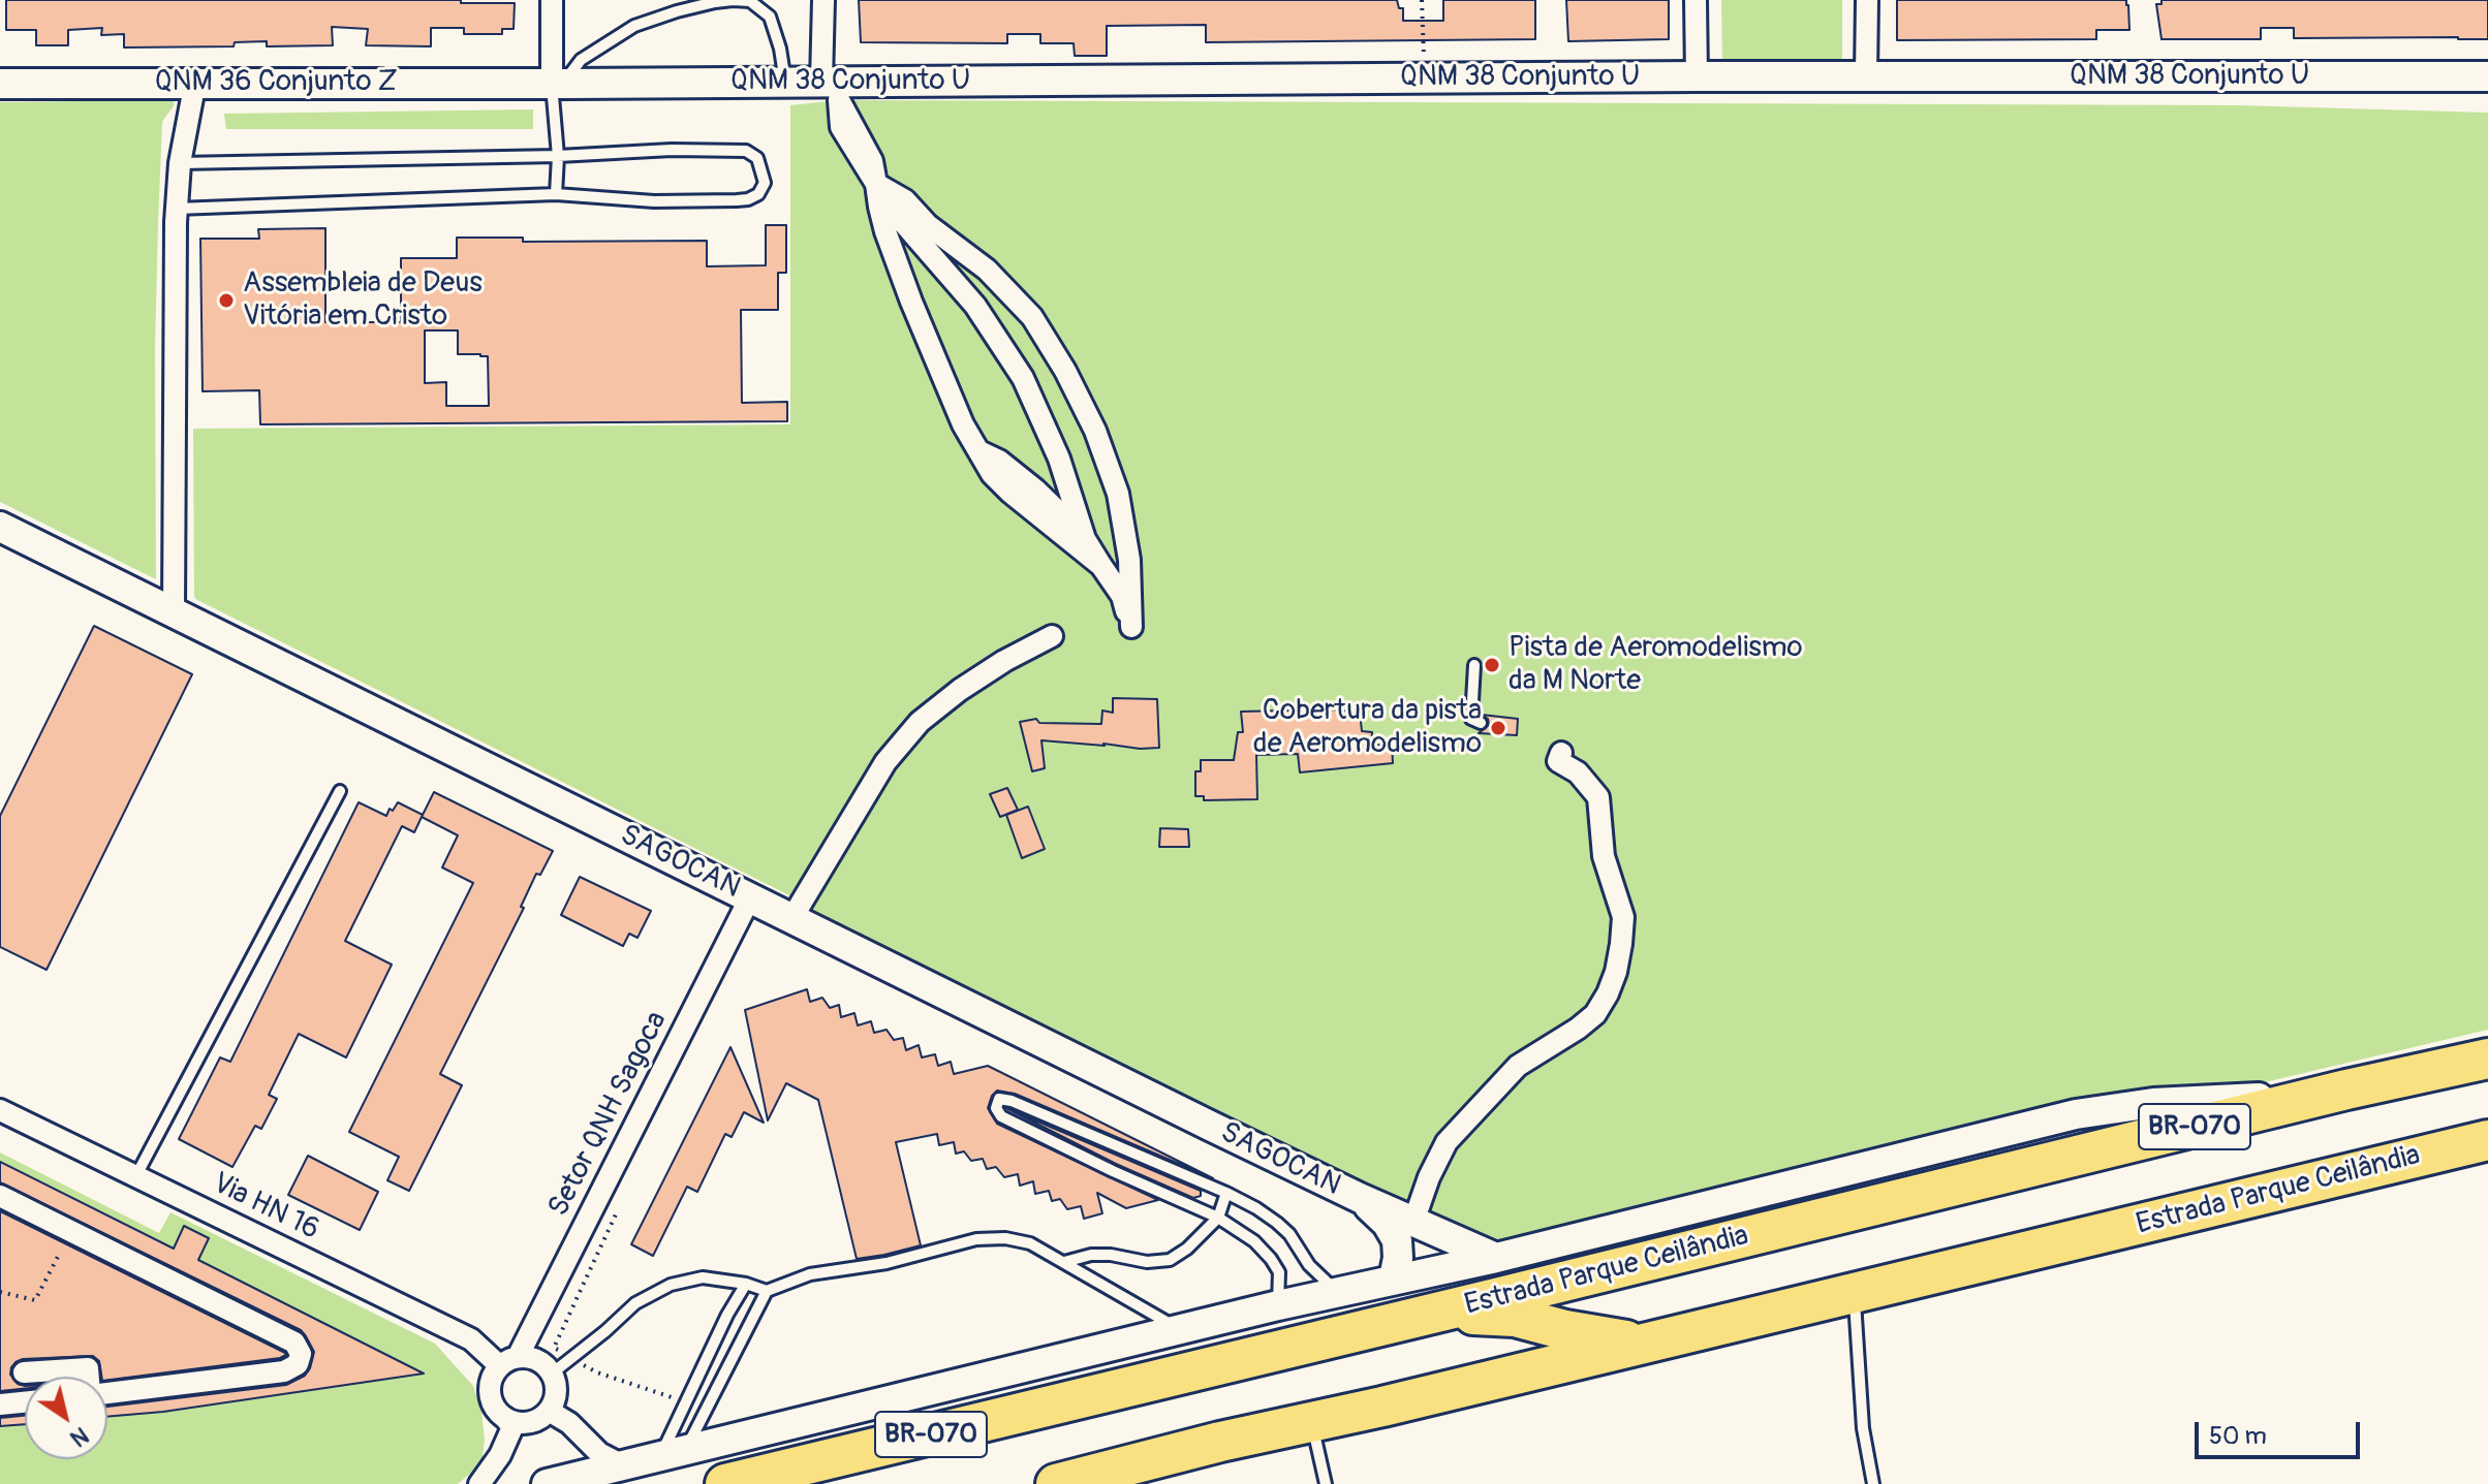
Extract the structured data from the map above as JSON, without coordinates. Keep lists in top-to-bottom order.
{
  "streets": {
    "highway": ["BR-070", "Estrada Parque Ceilândia"],
    "street": [
      "QNM 38 Conjunto U",
      "QNM 36 Conjunto Z",
      "SAGOCAN",
      "Setor QNH Sagoca",
      "Via HN 16"
    ]
  },
  "crossings": [
    ["QNM 38 Conjunto U", "QNM 36 Conjunto Z"],
    ["SAGOCAN", "Setor QNH Sagoca"],
    ["Setor QNH Sagoca", "Via HN 16"]
  ],
  "places": ["Assembleia de Deus Vitória em Cristo", "Pista de Aeromodelismo da M Norte", "Cobertura da pista de Aeromodelismo"],
  "scale_bar": "50 m",
  "north": "bottom right"
}
